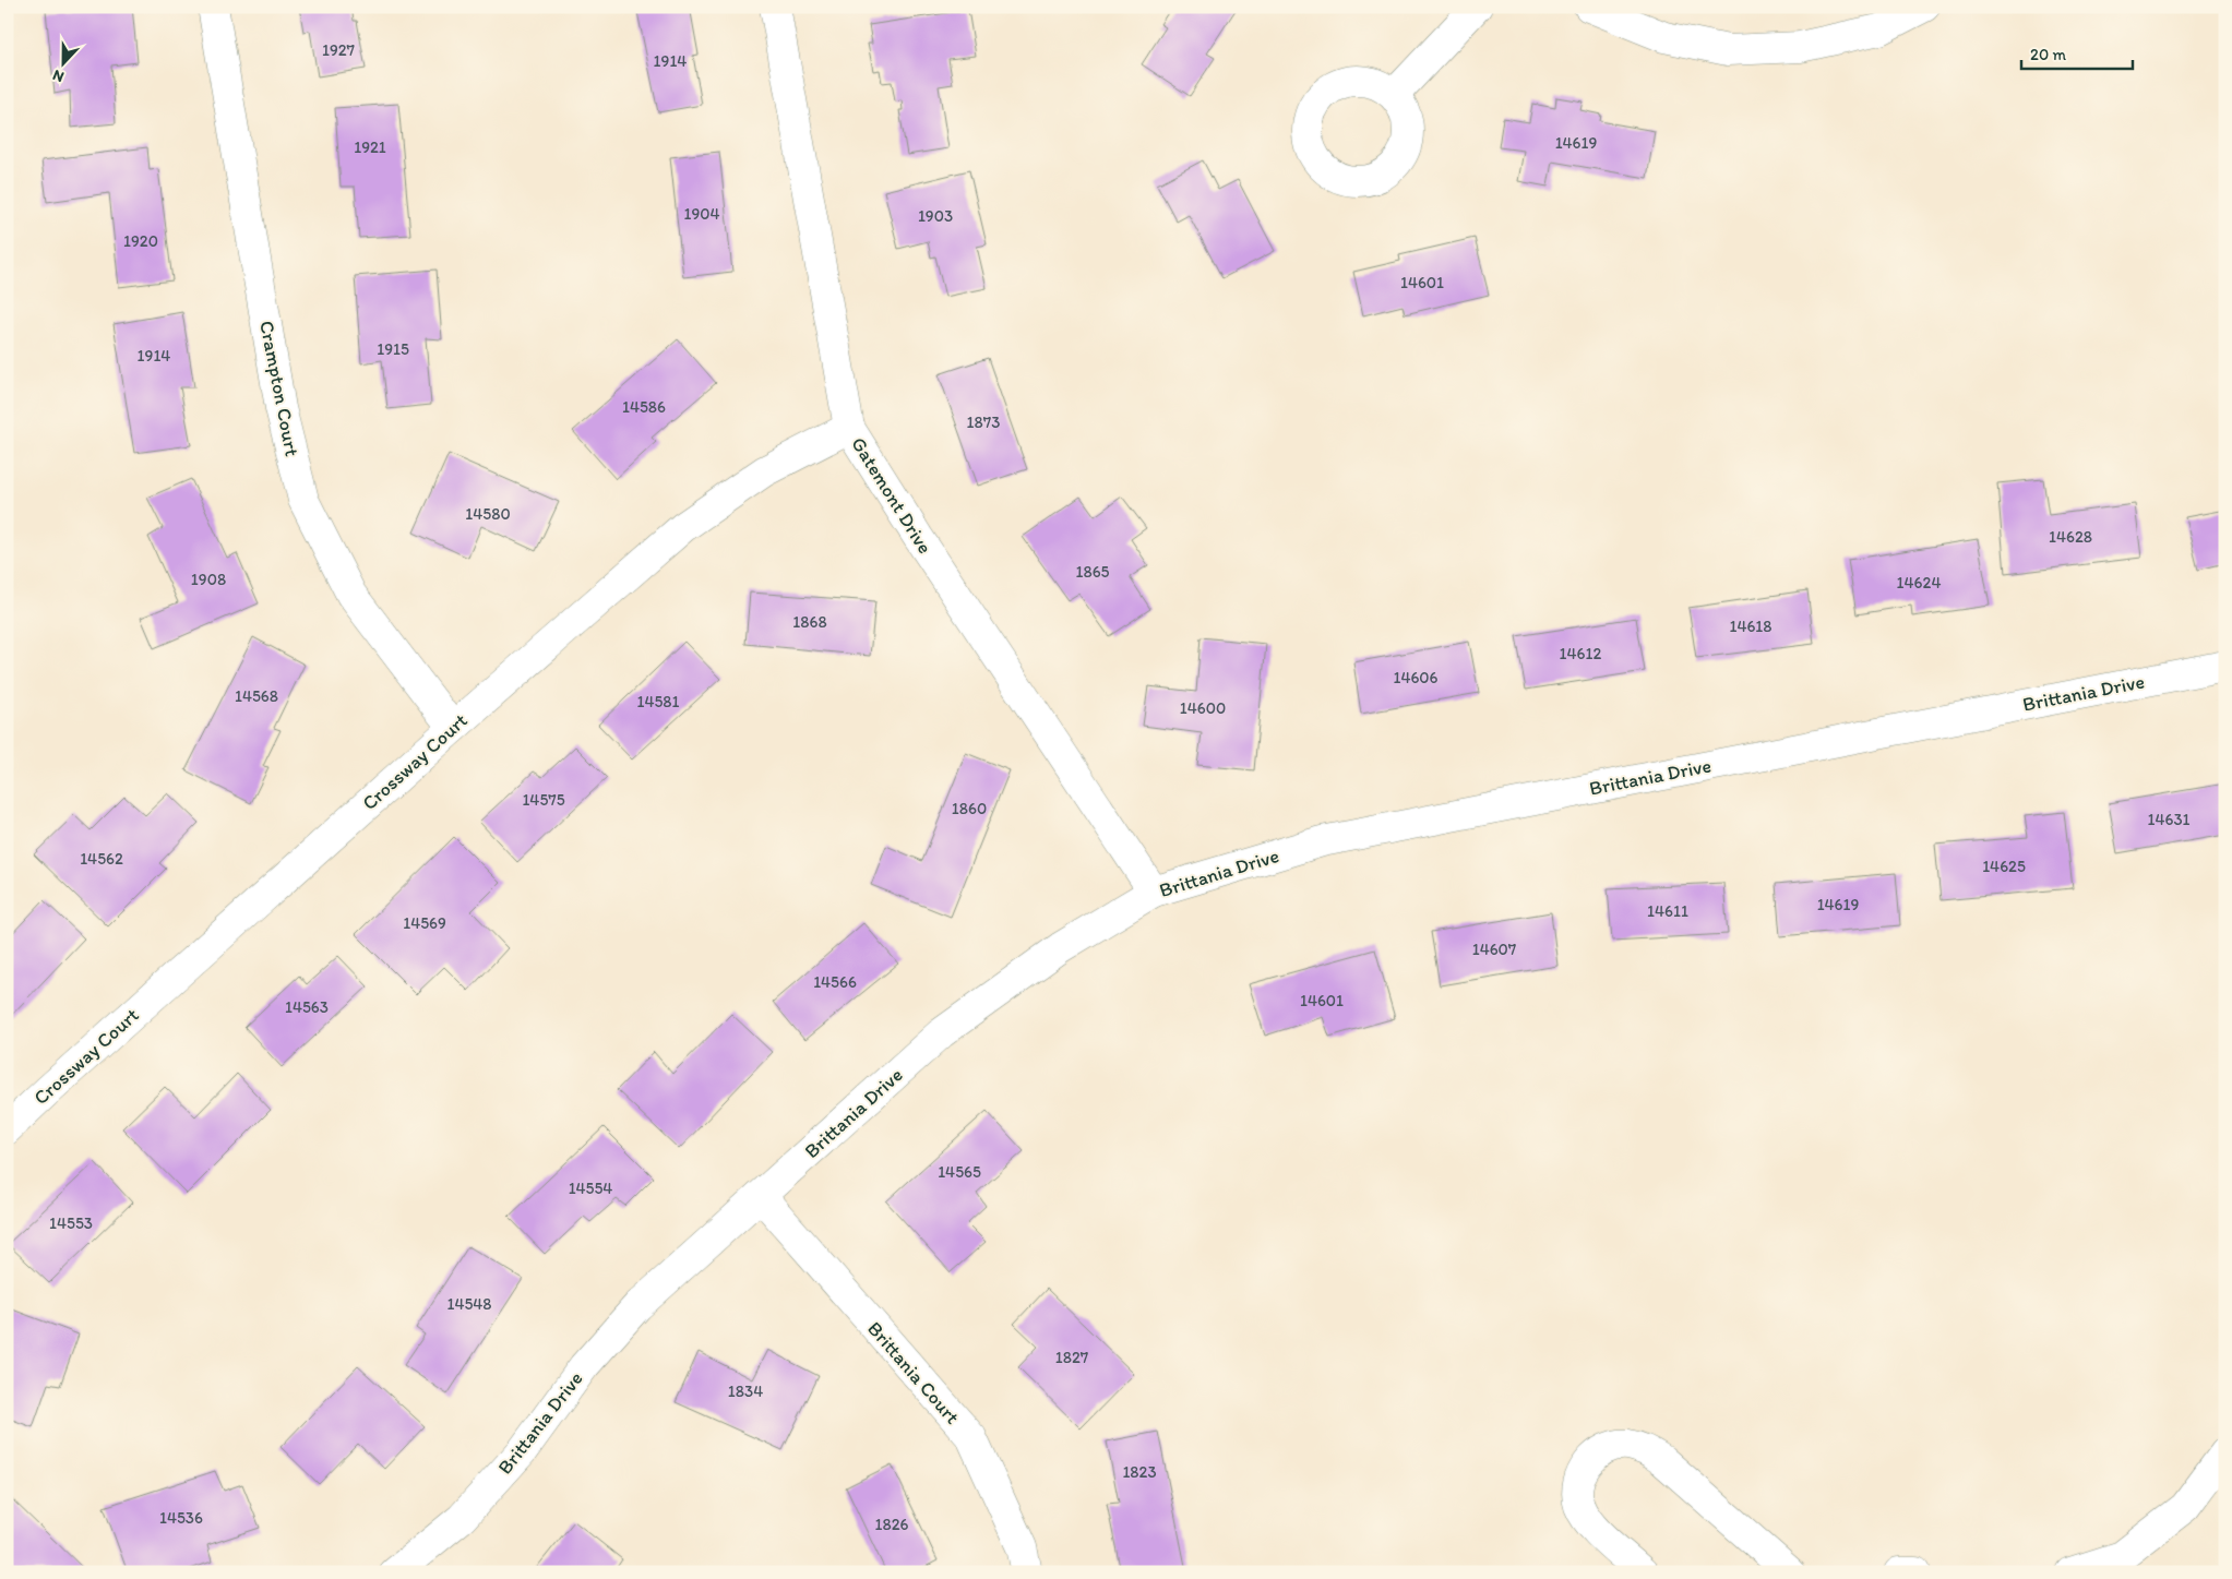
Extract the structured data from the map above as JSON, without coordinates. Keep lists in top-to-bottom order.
{
  "streets": {
    "street": [
      "Crampton Court",
      "Gatemont Drive",
      "Brittania Drive",
      "Crossway Court",
      "Brittania Court"
    ]
  },
  "crossings": [
    ["Crampton Court", "Crossway Court"],
    ["Gatemont Drive", "Brittania Drive"],
    ["Gatemont Drive", "Crossway Court"],
    ["Brittania Drive", "Brittania Court"]
  ],
  "house_numbers": [
    "1927",
    "1914",
    "14619",
    "1921",
    "1904",
    "1903",
    "1920",
    "14601",
    "1915",
    "1914",
    "14586",
    "1873",
    "14580",
    "14628",
    "1865",
    "1908",
    "14624",
    "1868",
    "14618",
    "14612",
    "14606",
    "14568",
    "14581",
    "14600",
    "14575",
    "1860",
    "14631",
    "14562",
    "14625",
    "14619",
    "14611",
    "14569",
    "14607",
    "14566",
    "14601",
    "14563",
    "14565",
    "14554",
    "14553",
    "14548",
    "1827",
    "1834",
    "1823",
    "14536",
    "1826"
  ],
  "scale_bar": "20 m",
  "north": "bottom"
}
